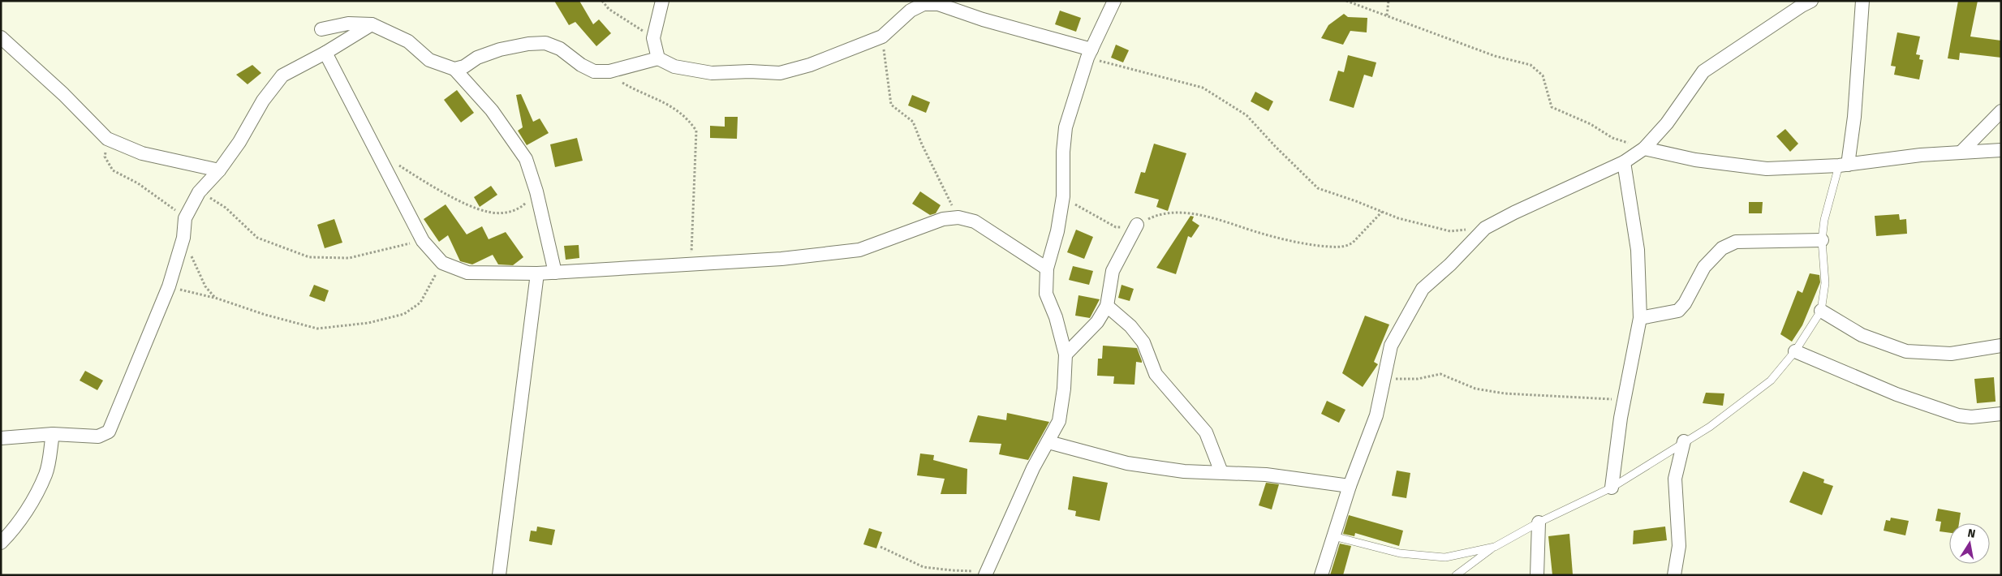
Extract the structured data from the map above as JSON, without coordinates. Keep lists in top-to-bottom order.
{
  "north": "top"
}
